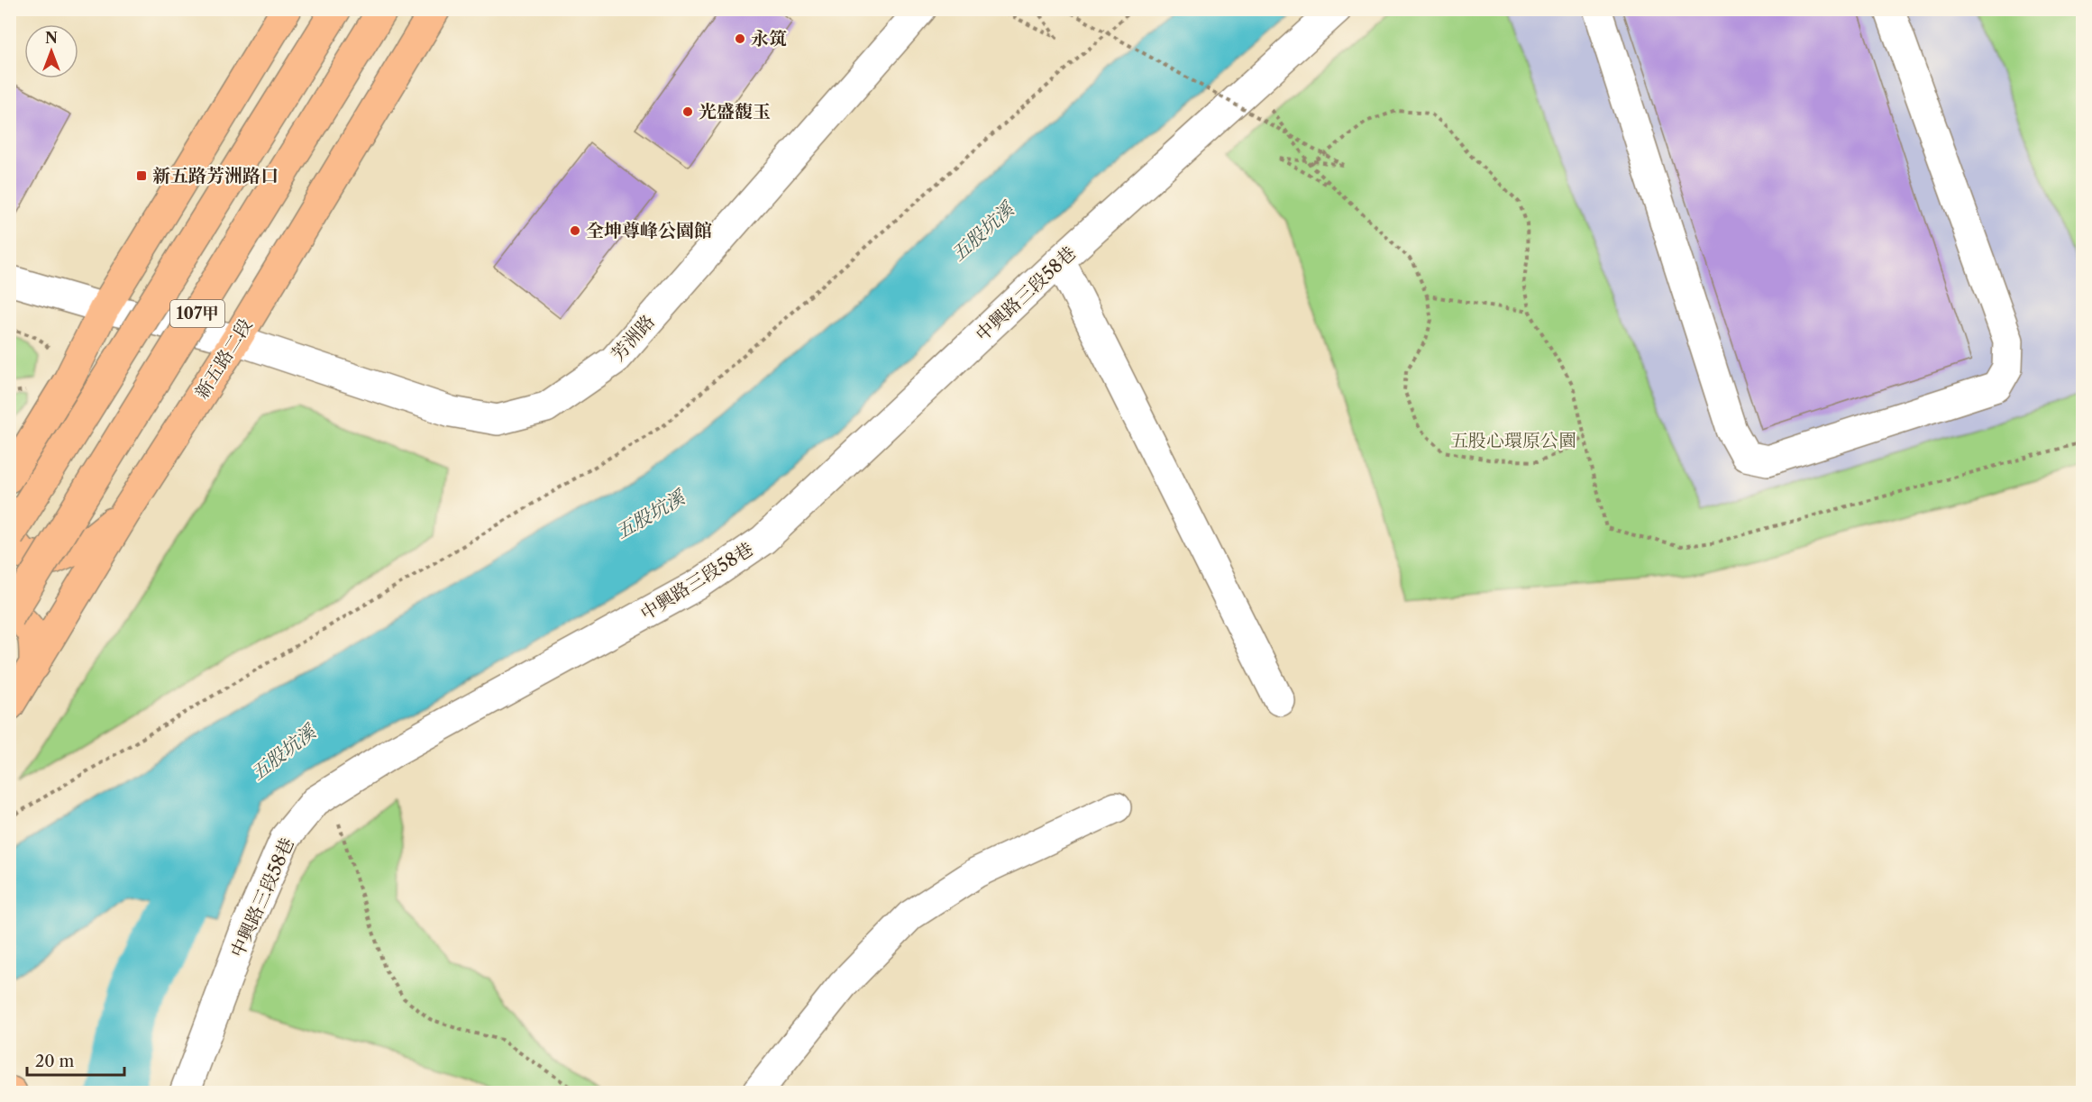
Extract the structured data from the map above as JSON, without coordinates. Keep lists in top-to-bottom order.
{
  "streets": {
    "main road": ["107甲", "新五路二段"],
    "street": ["中興路三段58巷", "芳洲路"]
  },
  "crossings": [
    ["芳洲路", "新五路二段"]
  ],
  "water": ["五股坑溪"],
  "parks": ["五股心環原公園"],
  "places": {
    "other": ["永筑", "光盛馥玉", "全坤尊峰公園館"],
    "transit": ["新五路芳洲路口"]
  },
  "scale_bar": "20 m",
  "north": "top"
}
